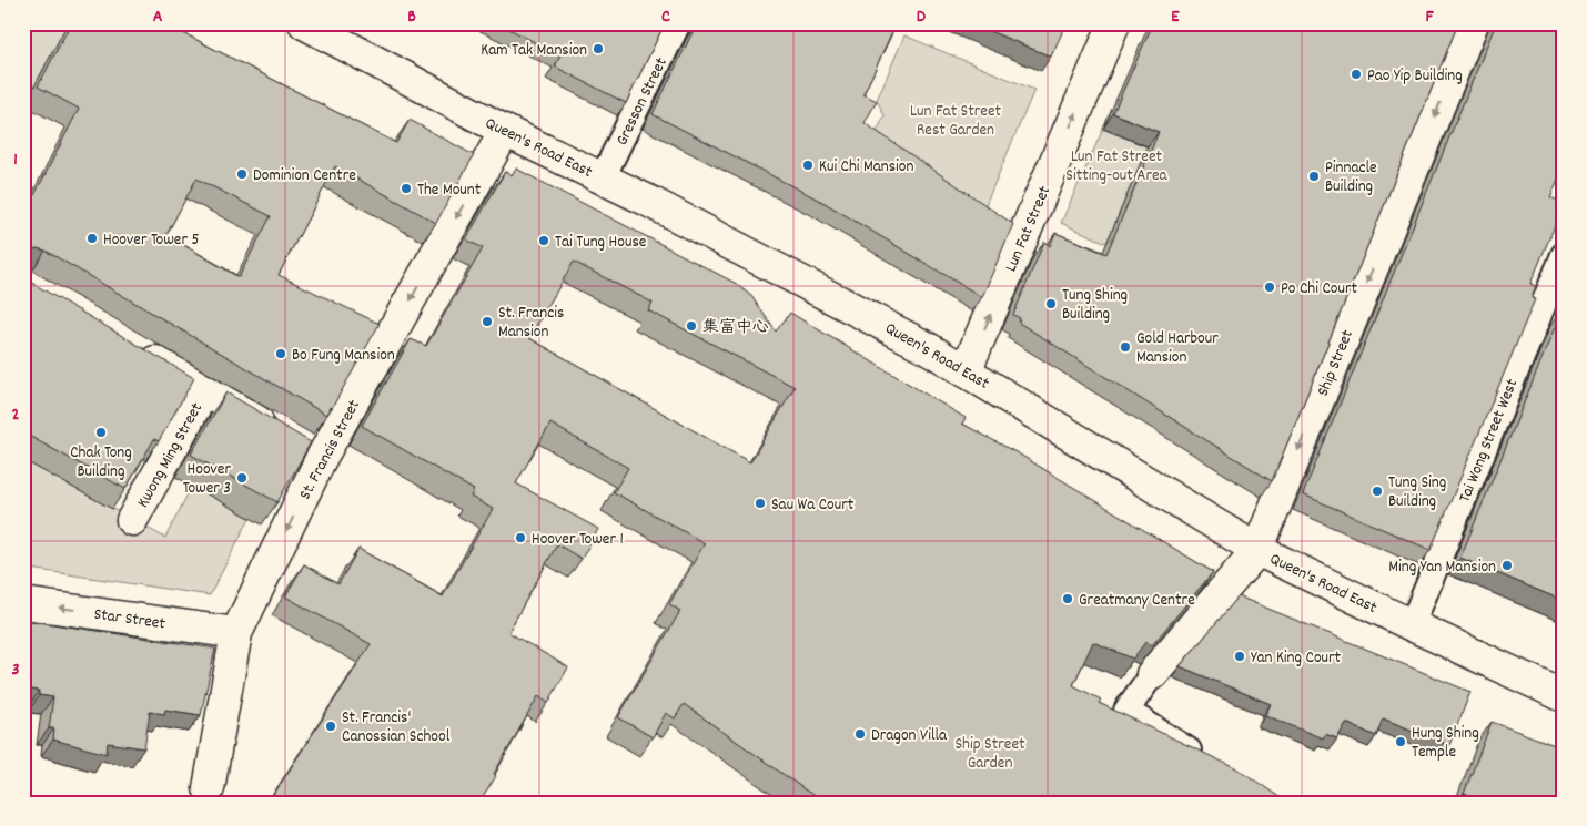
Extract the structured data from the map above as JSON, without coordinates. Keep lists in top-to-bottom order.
{
  "streets": {
    "street": [
      "Gresson Street",
      "Queen's Road East",
      "Lun Fat Street",
      "Ship Street",
      "Tai Wong Street West",
      "St. Francis Street",
      "Kwong Ming Street",
      "Star Street"
    ]
  },
  "crossings": [
    ["Gresson Street", "Queen's Road East"],
    ["Queen's Road East", "Lun Fat Street"],
    ["Queen's Road East", "Ship Street"],
    ["Queen's Road East", "Tai Wong Street West"],
    ["Queen's Road East", "St. Francis Street"],
    ["St. Francis Street", "Star Street"]
  ],
  "one_way": ["Lun Fat Street", "Ship Street", "St. Francis Street"],
  "parks": ["Lun Fat Street Rest Garden", "Lun Fat Street Sitting-out Area", "Ship Street Garden"],
  "places": [
    "Kam Tak Mansion",
    "Pao Yip Building",
    "Kui Chi Mansion",
    "Dominion Centre",
    "Pinnacle Building",
    "The Mount",
    "Hoover Tower 5",
    "Tai Tung House",
    "Po Chi Court",
    "Tung Shing Building",
    "St. Francis Mansion",
    "集富中心",
    "Gold Harbour Mansion",
    "Bo Fung Mansion",
    "Chak Tong Building",
    "Hoover Tower 3",
    "Tung Sing Building",
    "Sau Wa Court",
    "Hoover Tower 1",
    "Ming Yan Mansion",
    "Greatmany Centre",
    "Yan King Court",
    "St. Francis' Canossian School",
    "Dragon Villa",
    "Hung Shing Temple"
  ],
  "grid": {
    "columns": [
      "A",
      "B",
      "C",
      "D",
      "E",
      "F"
    ],
    "rows": ["1", "2", "3"]
  }
}
